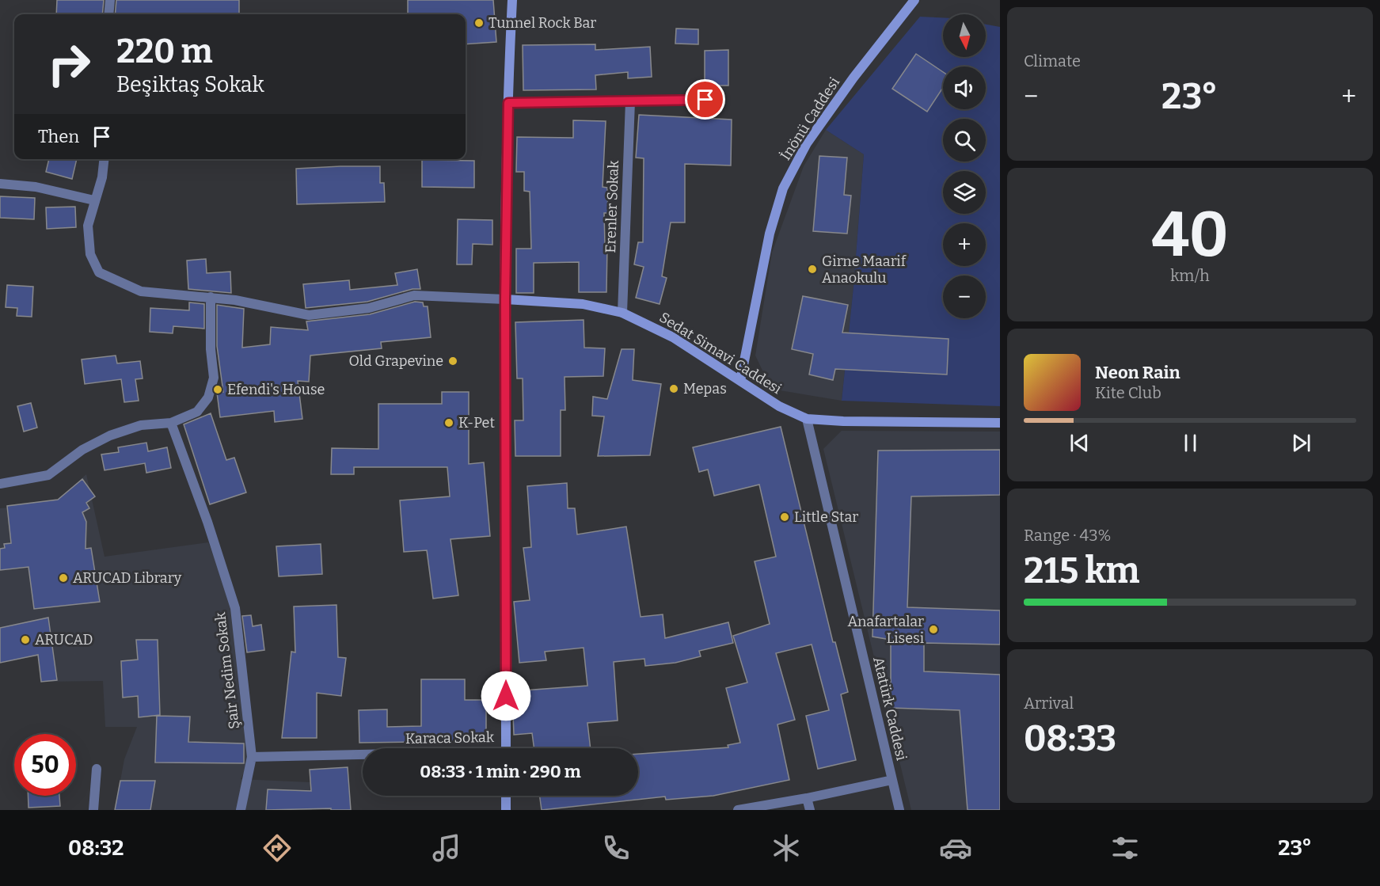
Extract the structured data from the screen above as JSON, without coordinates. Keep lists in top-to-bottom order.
{
  "streets": {
    "street": [
      "İnönü Caddesi",
      "Erenler Sokak",
      "Sedat Simavi Caddesi",
      "Şair Nedim Sokak",
      "Atatürk Caddesi",
      "Karaca Sokak"
    ]
  },
  "crossings": [
    ["İnönü Caddesi", "Sedat Simavi Caddesi"],
    ["Erenler Sokak", "Sedat Simavi Caddesi"],
    ["Sedat Simavi Caddesi", "Atatürk Caddesi"],
    ["Şair Nedim Sokak", "Karaca Sokak"]
  ],
  "places": [
    "Tunnel Rock Bar",
    "Girne Maarif Anaokulu",
    "Old Grapevine",
    "Mepas",
    "Efendi's House",
    "K-Pet",
    "Little Star",
    "ARUCAD Library",
    "Anafartalar Lisesi",
    "ARUCAD"
  ],
  "north": "bottom",
  "page": {
    "tile": [
      "Climate",
      ["40", "km/h"],
      ["Range · 43%", "215 km"],
      ["Arrival", "08:33"]
    ],
    "map_buttons": ["+", "−"],
    "turn": ["220 m", "Beşiktaş Sokak"],
    "heat": ["−", "23°", "+"],
    "then": "Then",
    "song": ["Neon Rain", "Kite Club"],
    "limit": "50",
    "trip": "08:33 · 1 min · 290 m",
    "tabs": ["08:32", "23°"]
  }
}
